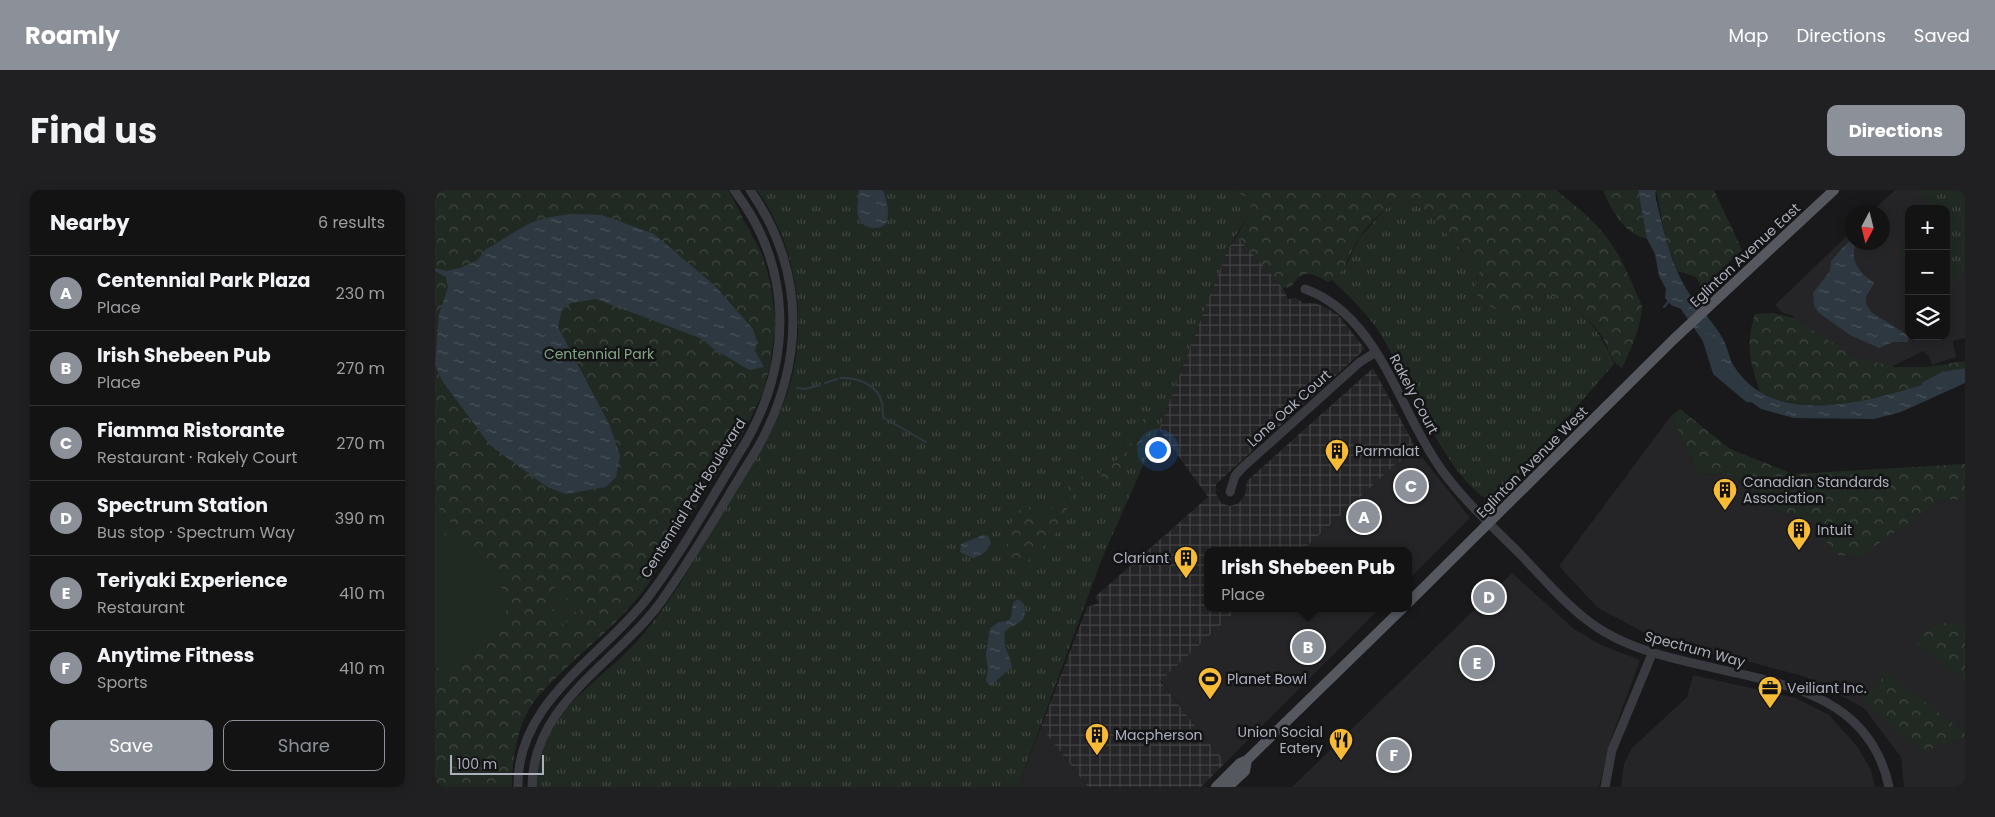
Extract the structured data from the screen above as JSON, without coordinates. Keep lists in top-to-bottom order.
{
  "streets": {
    "main road": ["Eglinton Avenue East", "Eglinton Avenue West"],
    "street": [
      "Rakely Court",
      "Lone Oak Court",
      "Centennial Park Boulevard",
      "Spectrum Way"
    ]
  },
  "crossings": [
    ["Eglinton Avenue East", "Eglinton Avenue West"],
    ["Rakely Court", "Lone Oak Court"],
    ["Rakely Court", "Eglinton Avenue West"],
    ["Rakely Court", "Spectrum Way"],
    ["Eglinton Avenue West", "Spectrum Way"]
  ],
  "parks": ["Centennial Park"],
  "places": {
    "building": [
      "Parmalat",
      "Canadian Standards Association",
      "Intuit",
      "Clariant",
      "Macpherson"
    ],
    "sports": ["Planet Bowl"],
    "office": ["Veiliant Inc."],
    "restaurant": ["Union Social Eatery"]
  },
  "scale_bar": "100 m",
  "north": "bottom",
  "page": {
    "header": "Roamly",
    "nav": ["Map", "Directions", "Saved"],
    "title": "Find us",
    "buttons": [
      "Directions",
      ["Save", "Share"]
    ],
    "heading": ["Nearby", "6 results"],
    "map_buttons": ["+", "−"],
    "list": [
      {
        "mark": "A",
        "name": "Centennial Park Plaza",
        "note": "Place",
        "value": "230 m"
      },
      {
        "mark": "B",
        "name": "Irish Shebeen Pub",
        "note": "Place",
        "value": "270 m"
      },
      {
        "mark": "C",
        "name": "Fiamma Ristorante",
        "note": "Restaurant · Rakely Court",
        "value": "270 m"
      },
      {
        "mark": "D",
        "name": "Spectrum Station",
        "note": "Bus stop · Spectrum Way",
        "value": "390 m"
      },
      {
        "mark": "E",
        "name": "Teriyaki Experience",
        "note": "Restaurant",
        "value": "410 m"
      },
      {
        "mark": "F",
        "name": "Anytime Fitness",
        "note": "Sports",
        "value": "410 m"
      }
    ],
    "pins": [
      "C",
      "A",
      "D",
      "B",
      "E",
      "F"
    ],
    "popup": ["Irish Shebeen Pub", "Place"],
    "scale": "100 m"
  }
}
